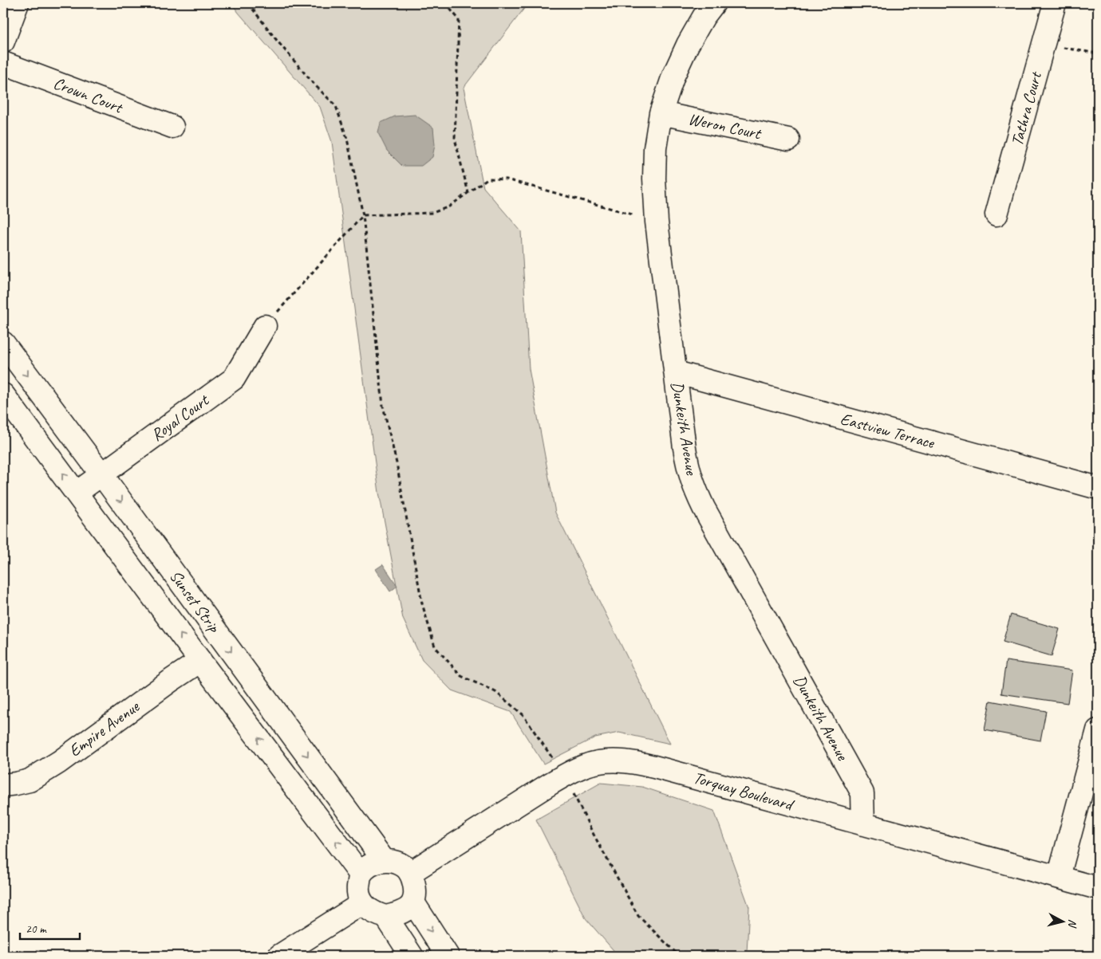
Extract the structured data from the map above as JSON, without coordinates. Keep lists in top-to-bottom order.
{
  "streets": {
    "street": [
      "Crown Court",
      "Tathra Court",
      "Weron Court",
      "Royal Court",
      "Dunkeith Avenue",
      "Eastview Terrace",
      "Sunset Strip",
      "Empire Avenue",
      "Torquay Boulevard"
    ]
  },
  "crossings": [
    ["Weron Court", "Dunkeith Avenue"],
    ["Royal Court", "Sunset Strip"],
    ["Dunkeith Avenue", "Eastview Terrace"],
    ["Dunkeith Avenue", "Torquay Boulevard"],
    ["Sunset Strip", "Empire Avenue"],
    ["Sunset Strip", "Torquay Boulevard"]
  ],
  "scale_bar": "20 m",
  "north": "right"
}
